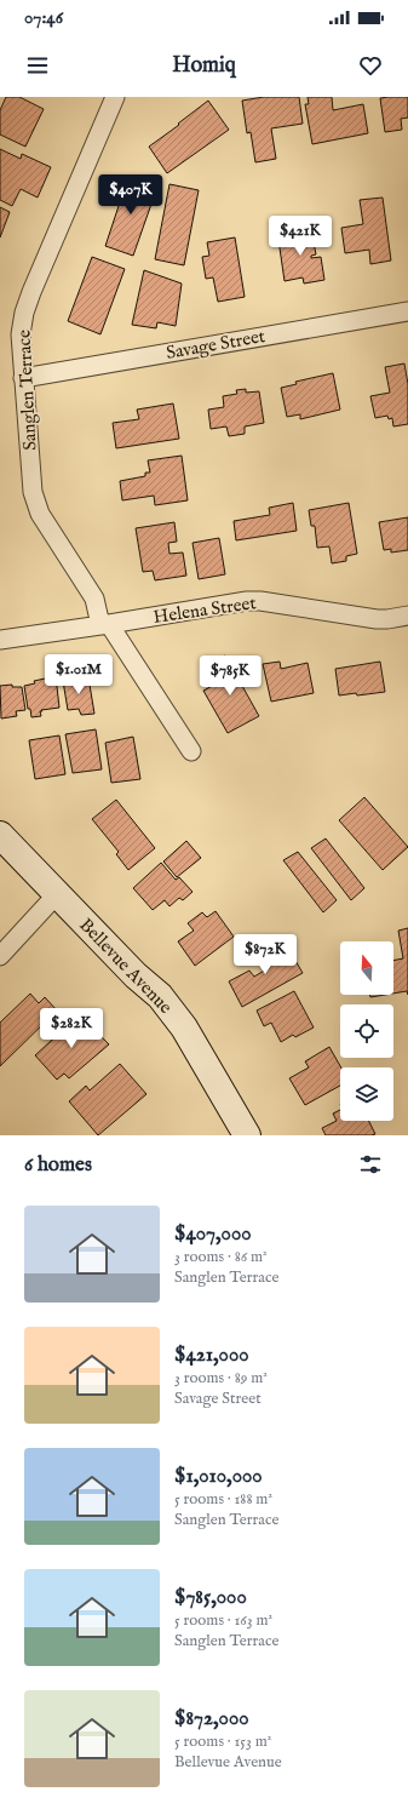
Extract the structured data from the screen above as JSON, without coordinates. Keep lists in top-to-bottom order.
{
  "streets": {
    "street": [
      "Savage Street",
      "Sanglen Terrace",
      "Helena Street",
      "Bellevue Avenue"
    ]
  },
  "crossings": [
    ["Savage Street", "Sanglen Terrace"],
    ["Sanglen Terrace", "Helena Street"]
  ],
  "north": "top",
  "page": {
    "status": "07:46",
    "header": "Homiq",
    "price": [
      "$407K",
      "$421K",
      "$1.01M",
      "$785K",
      "$872K",
      "$282K"
    ],
    "heading": "6 homes",
    "list": [
      {
        "name": "$407,000",
        "note": "3 rooms · 86 m² · Sanglen Terrace"
      },
      {
        "name": "$421,000",
        "note": "3 rooms · 89 m² · Savage Street"
      },
      {
        "name": "$1,010,000",
        "note": "5 rooms · 188 m² · Sanglen Terrace"
      },
      {
        "name": "$785,000",
        "note": "5 rooms · 163 m² · Sanglen Terrace"
      },
      {
        "name": "$872,000",
        "note": "5 rooms · 153 m² · Bellevue Avenue"
      }
    ]
  }
}
